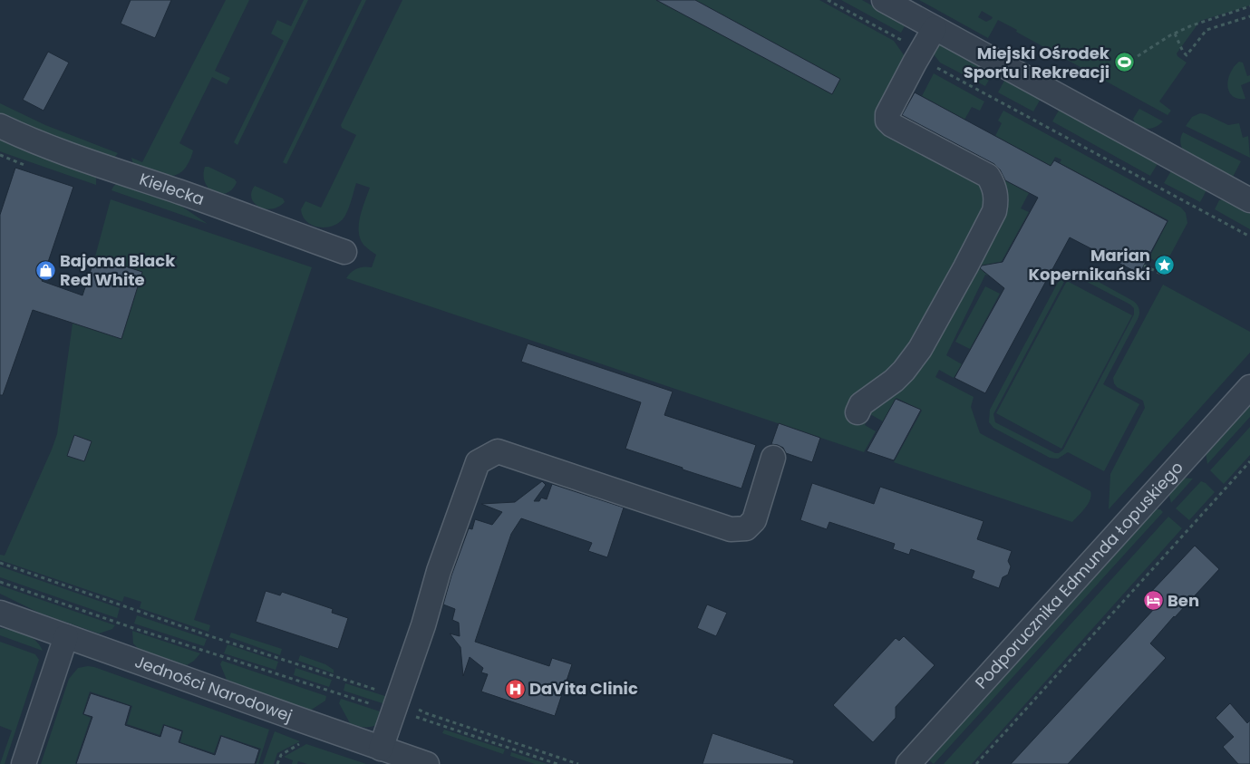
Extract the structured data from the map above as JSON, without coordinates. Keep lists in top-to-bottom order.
{
  "streets": {
    "street": ["Kielecka", "Podporucznika Edmunda Łopuskiego", "Jedności Narodowej"]
  },
  "places": {
    "sports": ["Miejski Ośrodek Sportu i Rekreacji"],
    "place": ["Marian Kopernikański"],
    "shop": ["Bajoma Black Red White"],
    "hotel": ["Ben"],
    "hospital": ["DaVita Clinic"]
  }
}
